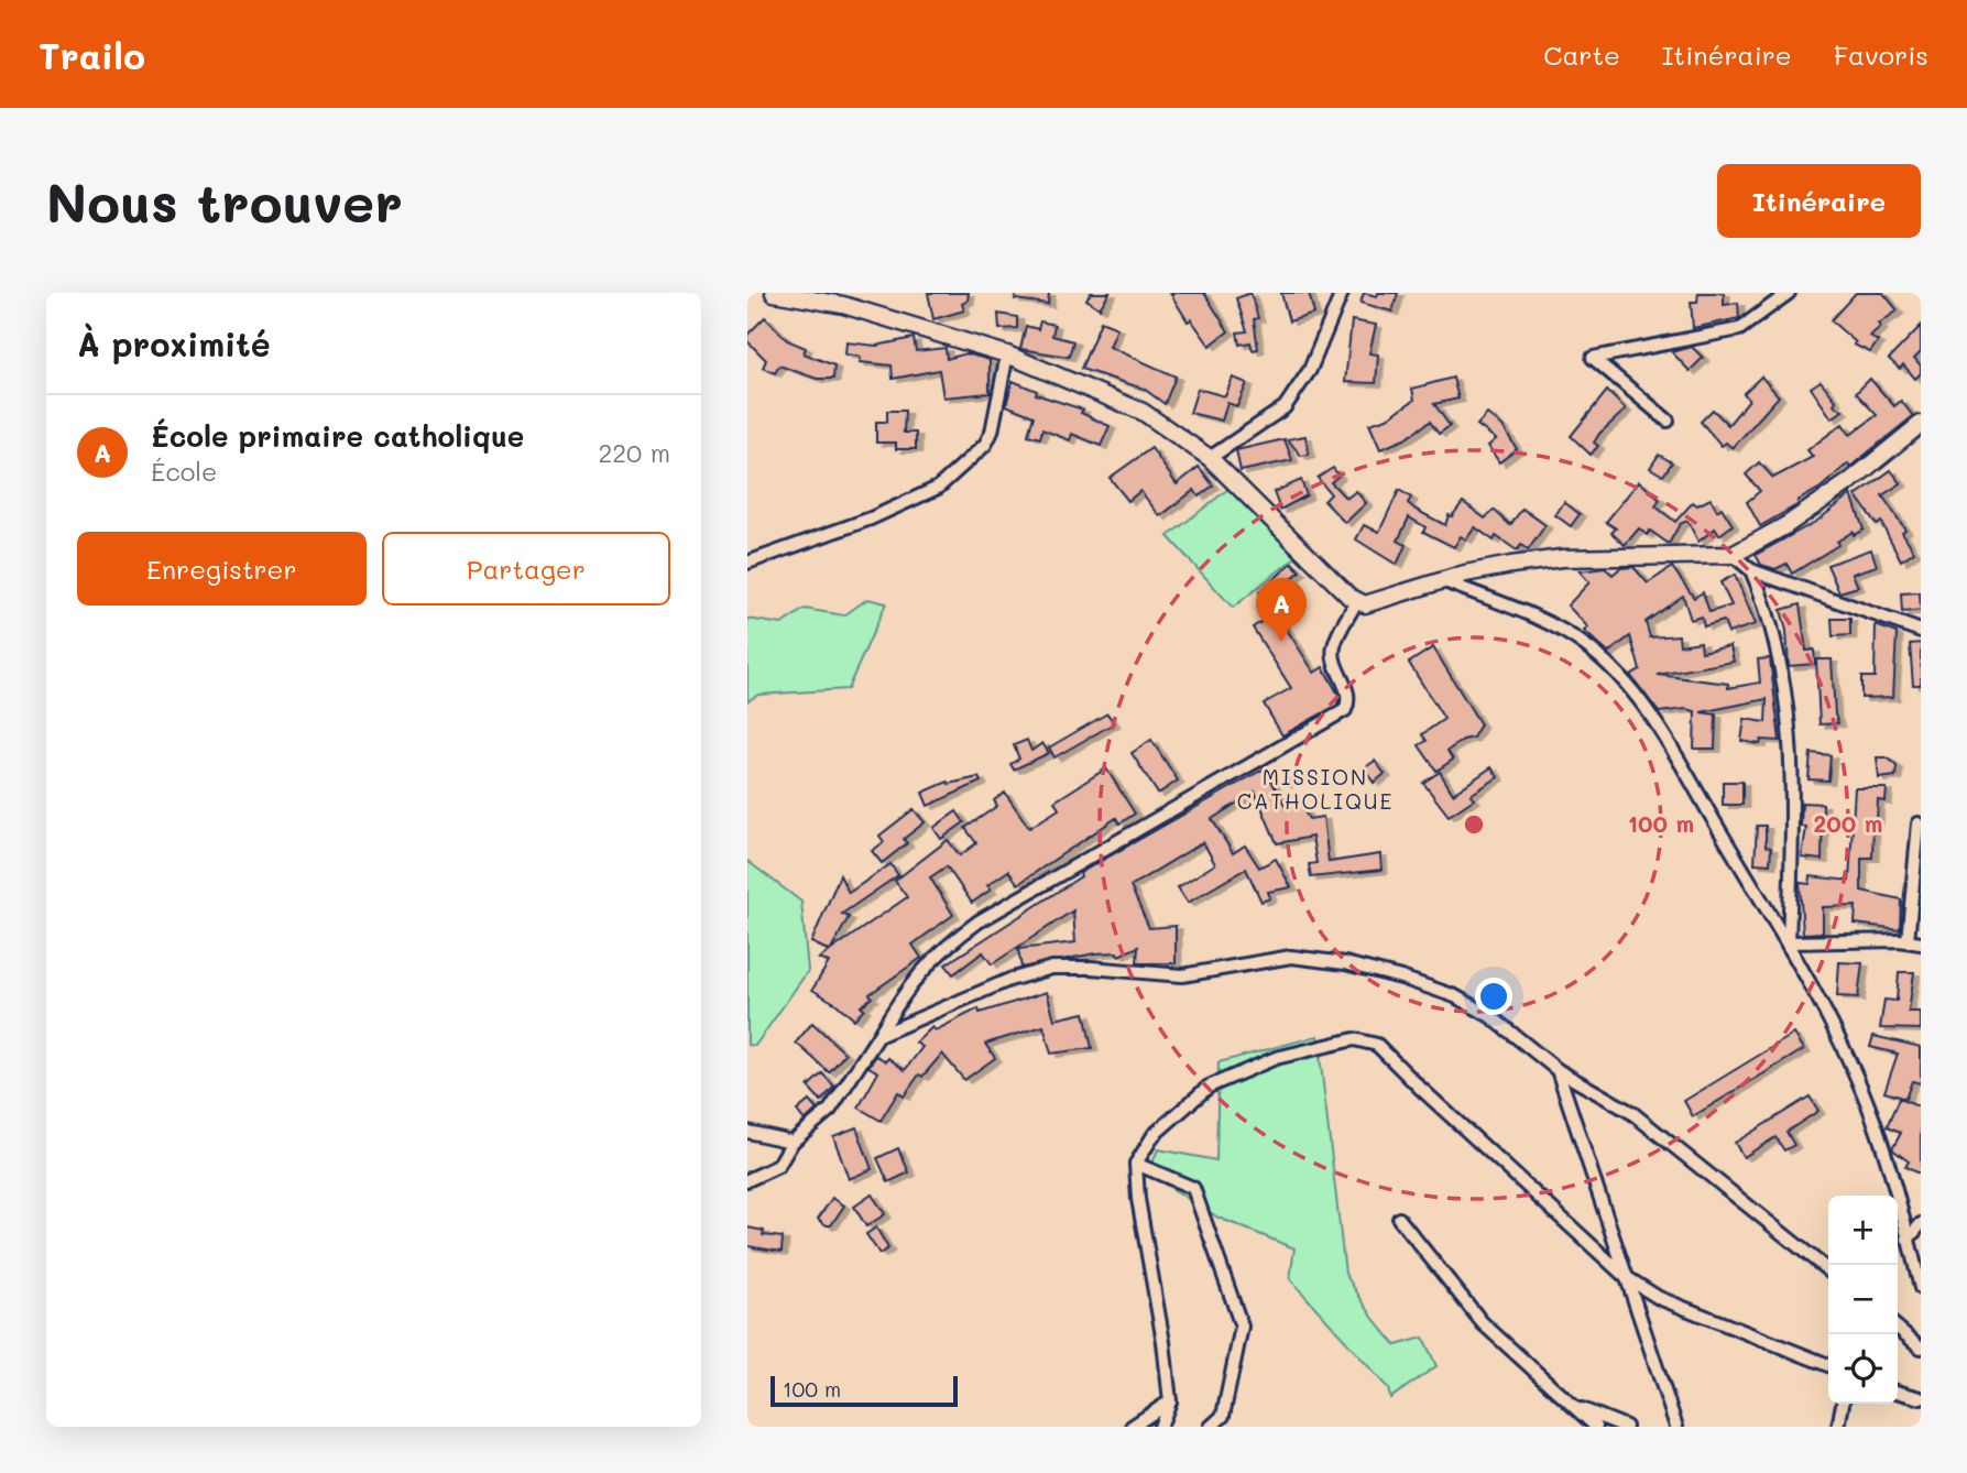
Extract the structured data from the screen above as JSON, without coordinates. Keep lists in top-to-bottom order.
{
  "districts": ["MISSION CATHOLIQUE"],
  "scale_bar": "100 m",
  "page": {
    "header": "Trailo",
    "nav": ["Carte", "Itinéraire", "Favoris"],
    "buttons": [
      "Itinéraire",
      ["Enregistrer", "Partager"]
    ],
    "title": "Nous trouver",
    "heading": "À proximité",
    "list": [
      {
        "mark": "A",
        "name": "École primaire catholique",
        "note": "École",
        "value": "220 m"
      }
    ],
    "pins": "A",
    "map_buttons": ["+", "−"],
    "scale": "100 m"
  },
  "rings": ["100 m", "200 m"]
}
